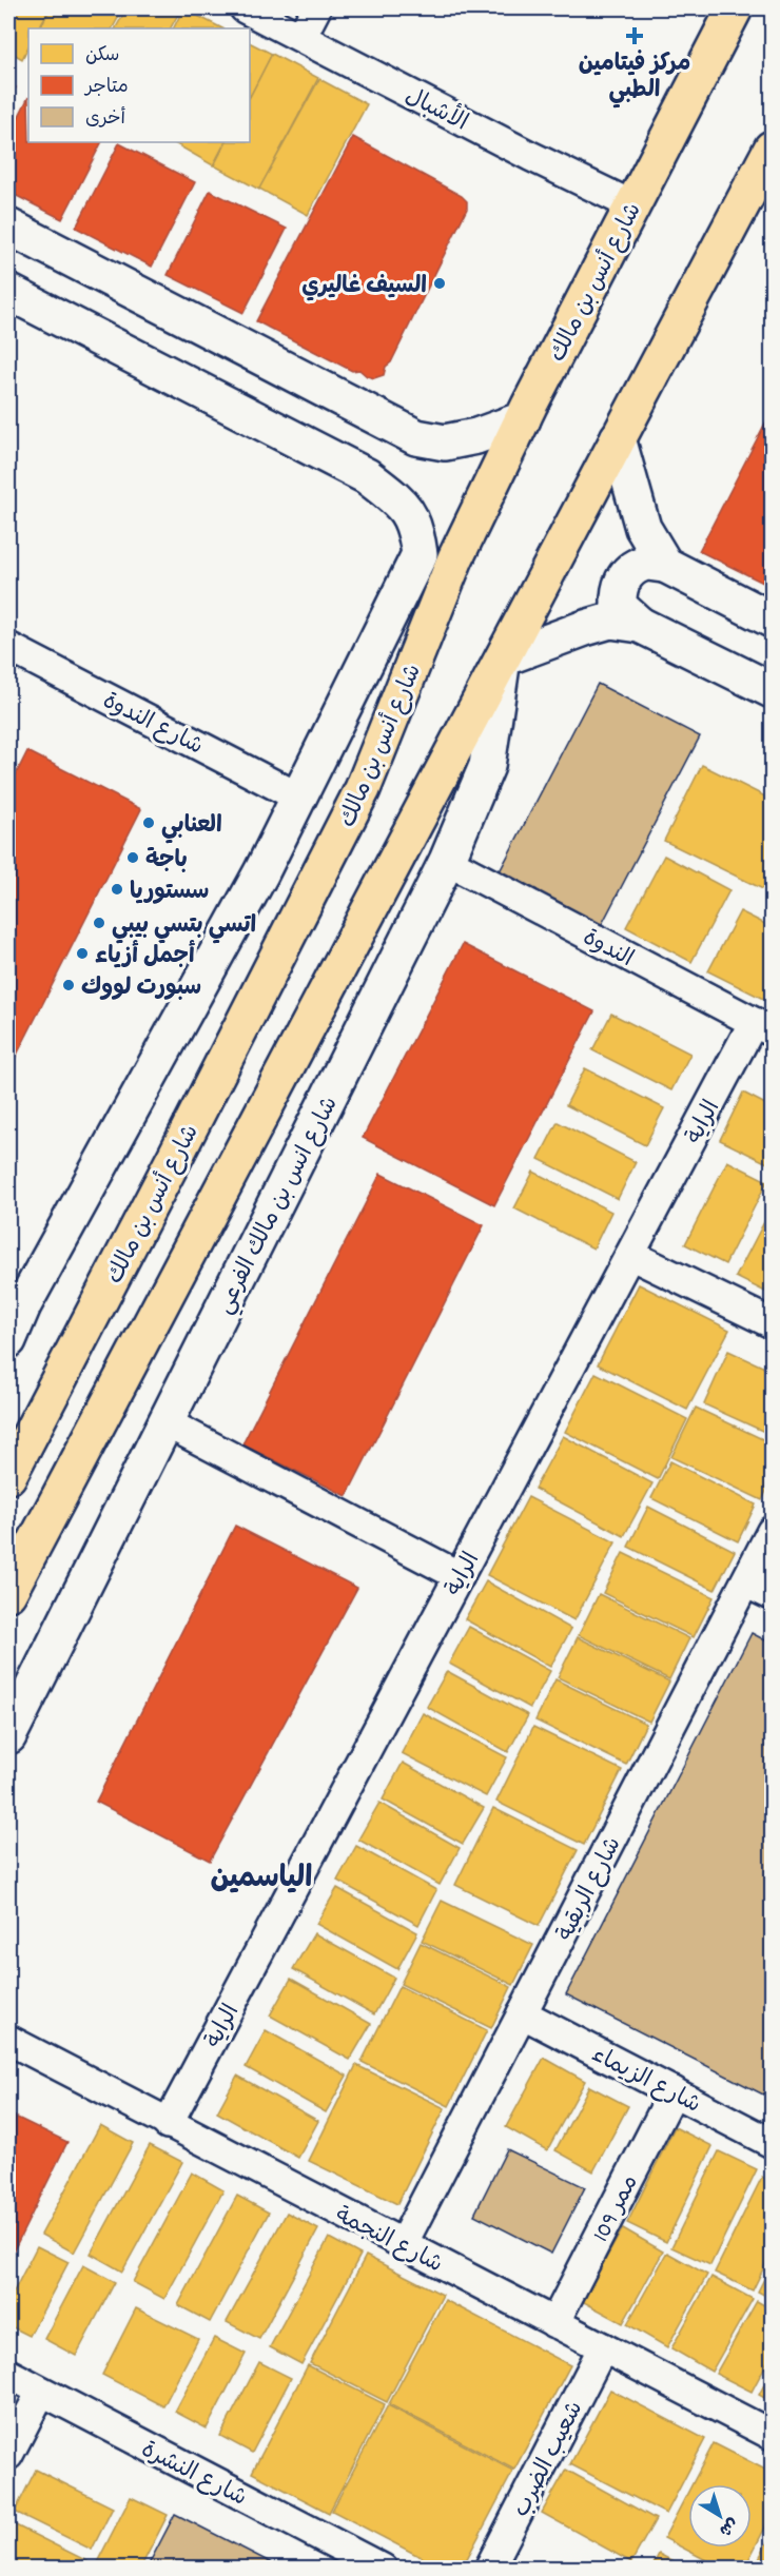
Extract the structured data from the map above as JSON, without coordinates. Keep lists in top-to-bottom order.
{
  "streets": {
    "main road": ["شارع أنس بن مالك"],
    "street": [
      "الأشبال",
      "شارع الندوة",
      "الندوة",
      "الراية",
      "شارع انس بن مالك الفرعي",
      "شارع الربقية",
      "شارع الزيماء",
      "ممر 109",
      "شارع النجمة",
      "شعيب الضرب",
      "شارع النشرة"
    ]
  },
  "crossings": [
    ["الأشبال", "شارع أنس بن مالك"],
    ["الندوة", "الراية"],
    ["الندوة", "شارع انس بن مالك الفرعي"],
    ["الراية", "شارع النجمة"],
    ["شارع الربقية", "شارع الزيماء"],
    ["شارع الربقية", "شارع النجمة"],
    ["شارع الزيماء", "ممر 109"],
    ["ممر 109", "شارع النجمة"],
    ["شارع النجمة", "شعيب الضرب"]
  ],
  "districts": ["الياسمين"],
  "places": {
    "health": ["مركز فيتامين الطبي"],
    "other": [
      "السيف غاليري",
      "العنابي",
      "باجة",
      "سستوريا",
      "اتسي بتسي بيبي",
      "أجمل أزياء",
      "سبورت لووك"
    ]
  },
  "legend": ["سكن", "متاجر", "أخرى"],
  "north": "bottom right"
}
